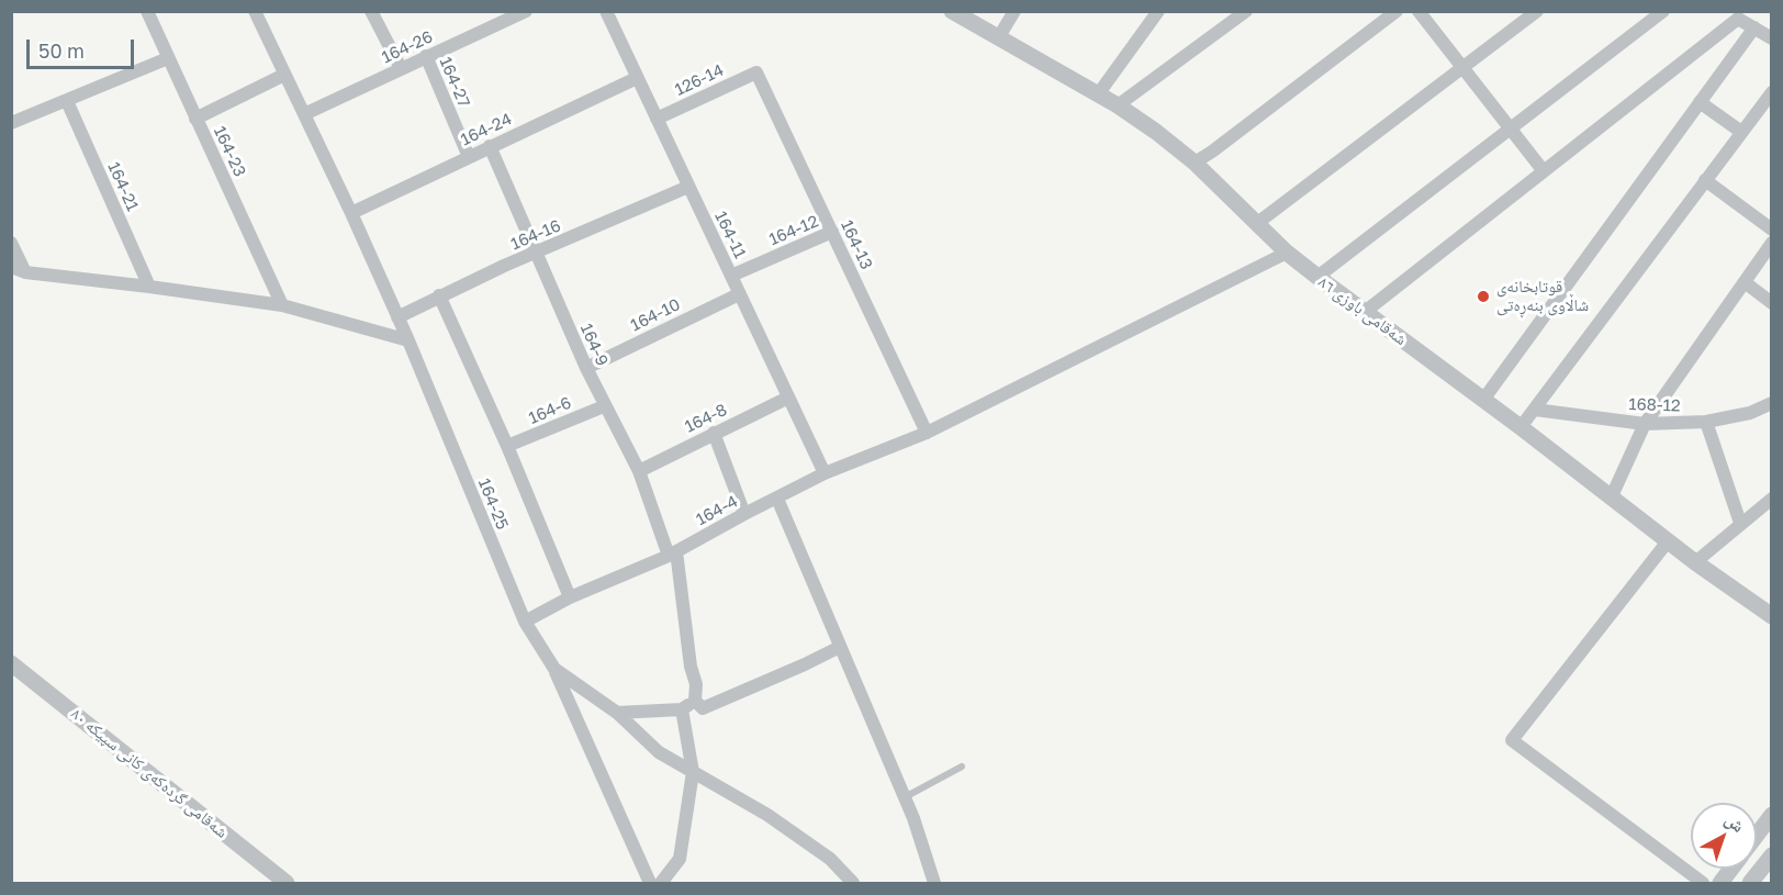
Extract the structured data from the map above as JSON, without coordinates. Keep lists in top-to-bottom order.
{
  "streets": {
    "street": [
      "164-26",
      "126-14",
      "164-27",
      "164-24",
      "164-23",
      "164-21",
      "164-12",
      "164-16",
      "164-11",
      "164-13",
      "شەقامی باوزی ٨٦",
      "164-10",
      "164-9",
      "168-12",
      "164-6",
      "164-8",
      "164-25",
      "164-4",
      "شەقامی گردەکەی کانی سپیکە ٨٠"
    ]
  },
  "crossings": [
    ["164-26", "164-27"],
    ["164-26", "164-25"],
    ["126-14", "164-11"],
    ["126-14", "164-13"],
    ["164-27", "164-24"],
    ["164-24", "164-11"],
    ["164-24", "164-9"],
    ["164-24", "164-25"],
    ["164-12", "164-11"],
    ["164-12", "164-13"],
    ["164-16", "164-11"],
    ["164-16", "164-9"],
    ["164-16", "164-25"],
    ["164-11", "164-10"],
    ["164-11", "164-8"],
    ["164-11", "164-4"],
    ["164-13", "164-4"],
    ["شەقامی باوزی ٨٦", "164-4"],
    ["164-10", "164-9"],
    ["164-9", "164-6"],
    ["164-9", "164-8"],
    ["164-9", "164-4"],
    ["164-25", "164-4"]
  ],
  "places": ["قوتابخانەی شاڵاوی بنەڕەتی"],
  "scale_bar": "50 m",
  "north": "top right"
}
